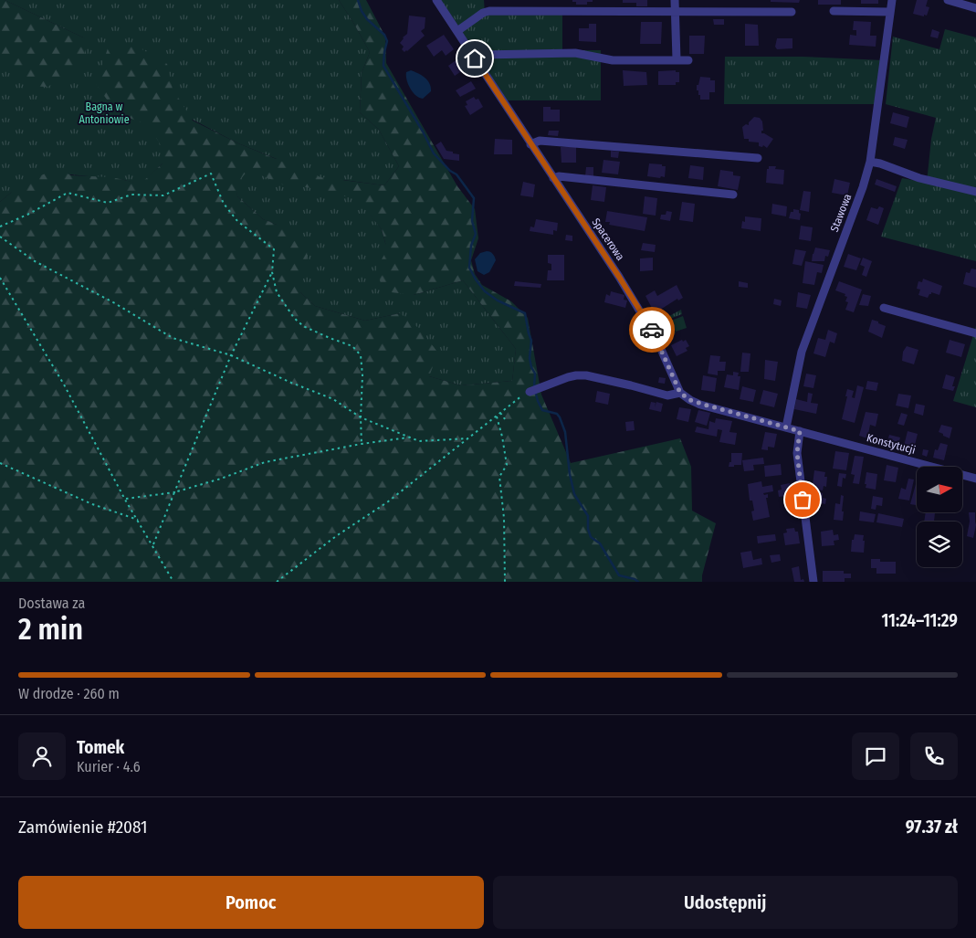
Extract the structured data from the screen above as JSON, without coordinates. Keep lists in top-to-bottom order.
{
  "streets": {
    "street": ["Stawowa", "Spacerowa", "Konstytucji"]
  },
  "parks": ["Bagna w Antoniowie"],
  "north": "right",
  "page": {
    "heading": ["2 min", "Dostawa za", "11:24–11:29"],
    "panel": [
      "Tomek",
      "Kurier · 4.6",
      "Zamówienie #2081",
      "97.37 zł"
    ],
    "bar": "W drodze · 260 m",
    "buttons": ["Pomoc", "Udostępnij"]
  }
}
